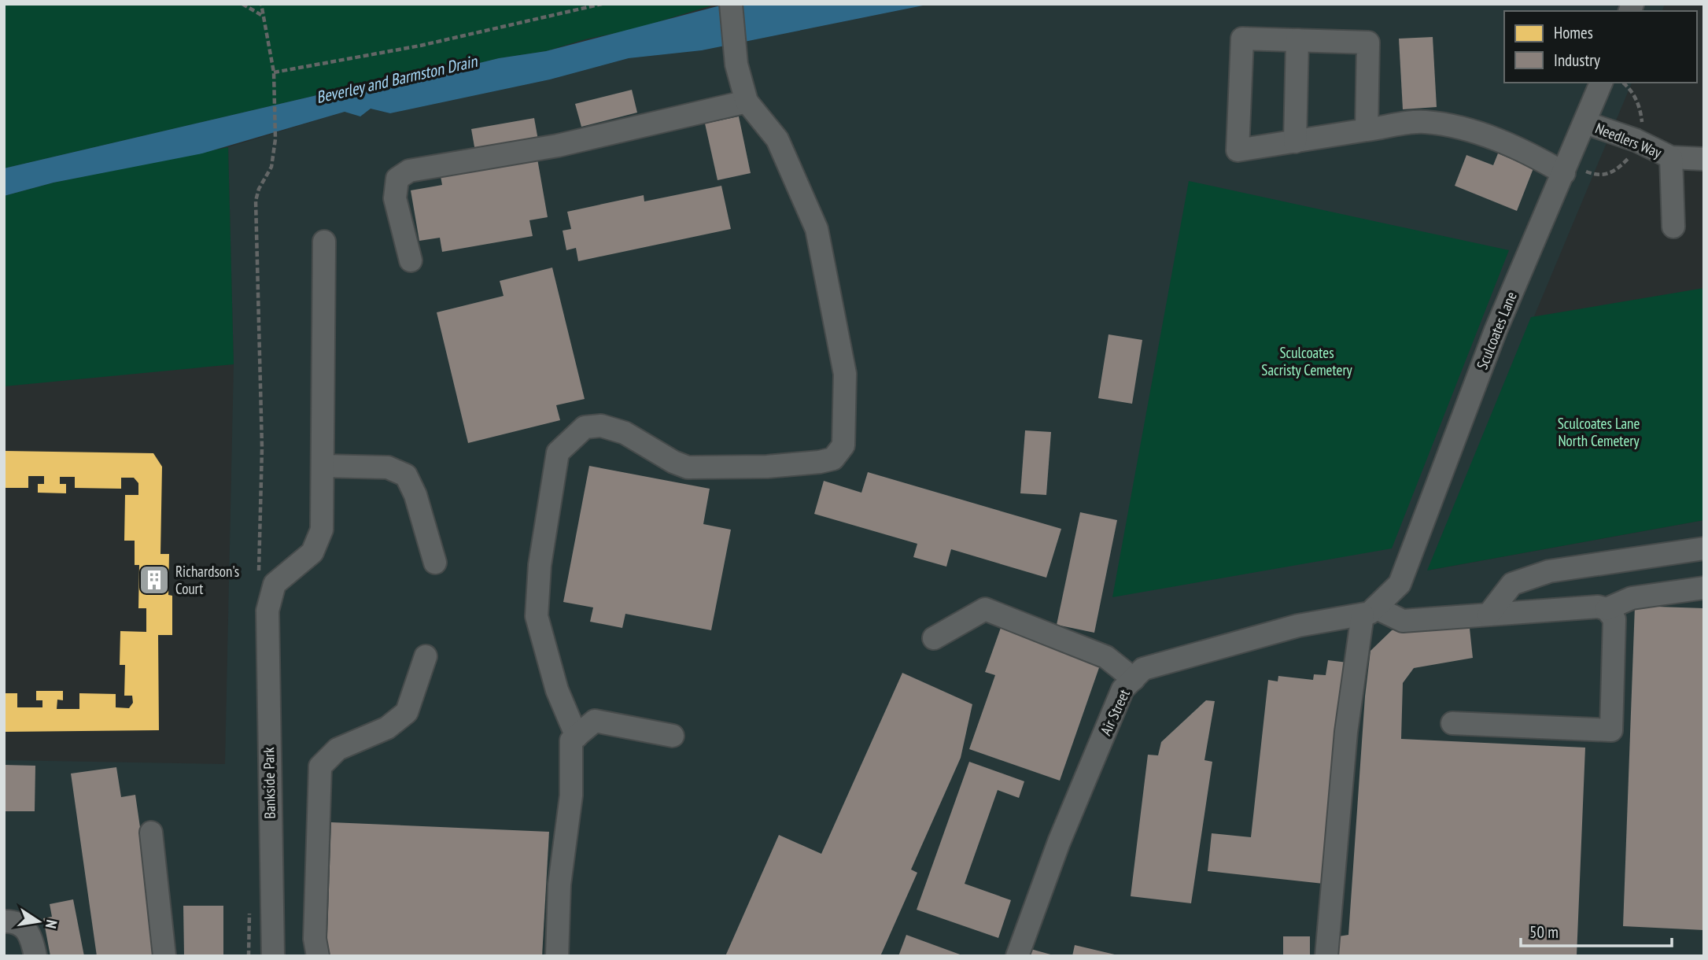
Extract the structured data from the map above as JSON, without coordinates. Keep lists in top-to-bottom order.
{
  "streets": {
    "street": [
      "Needlers Way",
      "Sculcoates Lane",
      "Air Street",
      "Bankside Park"
    ]
  },
  "crossings": [
    ["Needlers Way", "Sculcoates Lane"],
    ["Sculcoates Lane", "Air Street"]
  ],
  "water": ["Beverley and Barmston Drain"],
  "parks": ["Sculcoates Sacristy Cemetery", "Sculcoates Lane North Cemetery"],
  "places": {
    "building": ["Richardson's Court"]
  },
  "legend": ["Homes", "Industry"],
  "scale_bar": "50 m",
  "north": "right"
}
